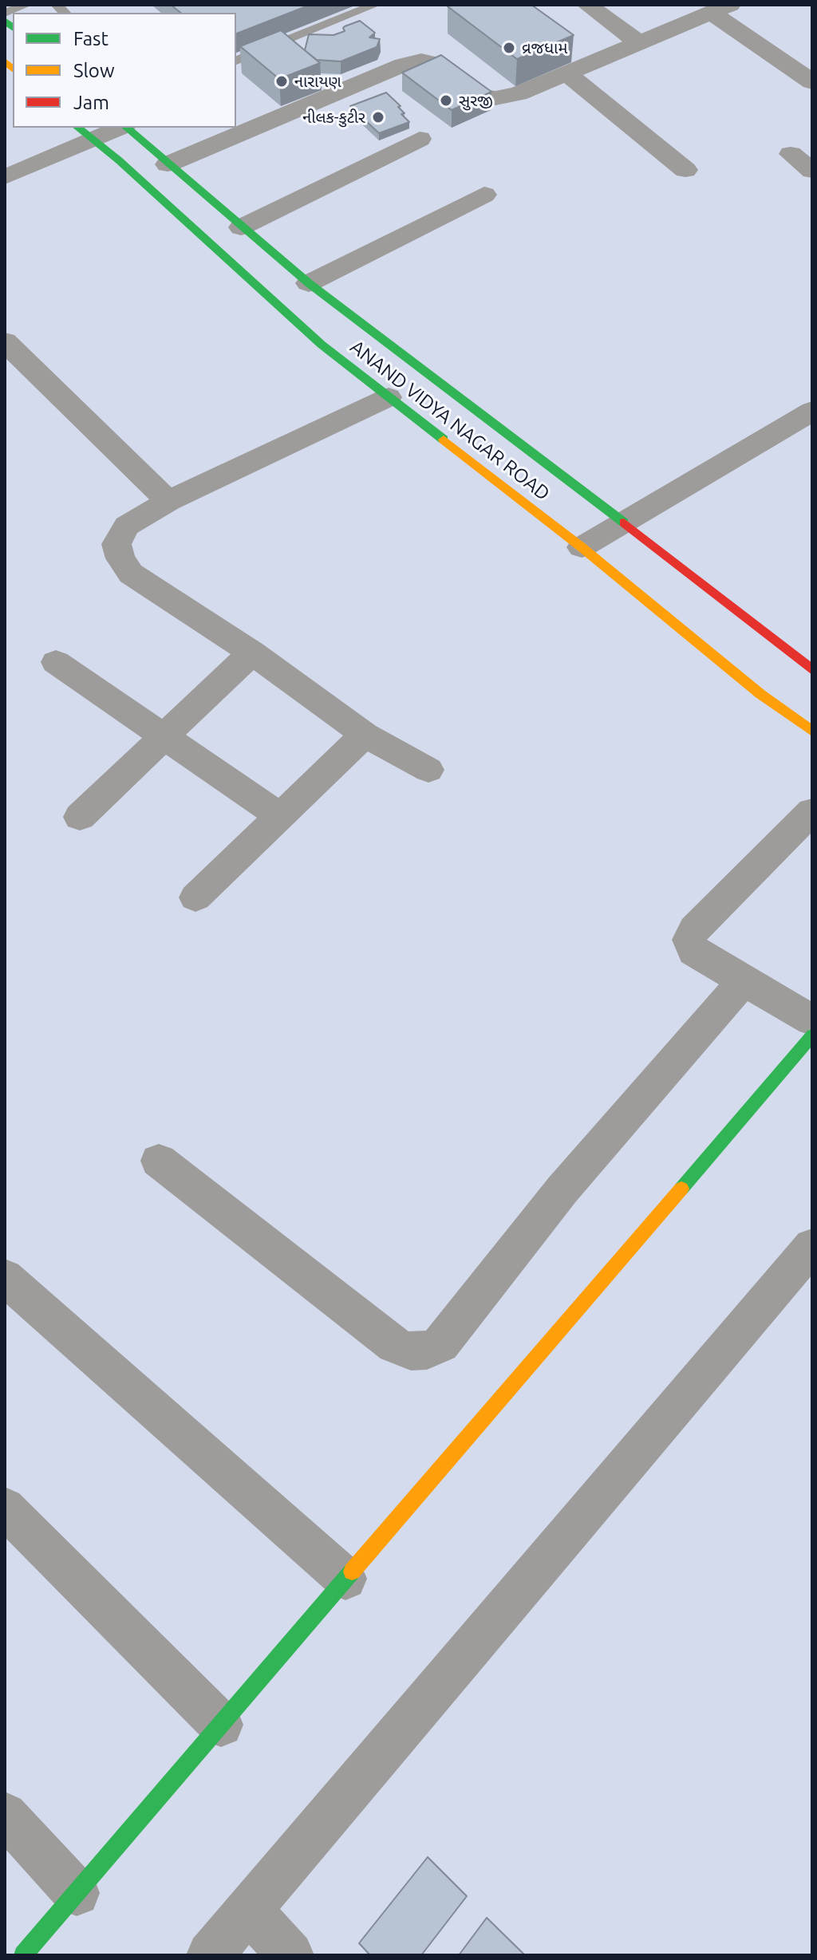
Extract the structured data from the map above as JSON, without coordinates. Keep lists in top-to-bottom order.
{
  "streets": {
    "main road": ["ANAND VIDYA NAGAR ROAD"]
  },
  "places": [
    "વ્રજધામ",
    "નારાયણ",
    "સુરજી",
    "નીલક-કુટીર"
  ],
  "legend": ["Fast", "Slow", "Jam"]
}
